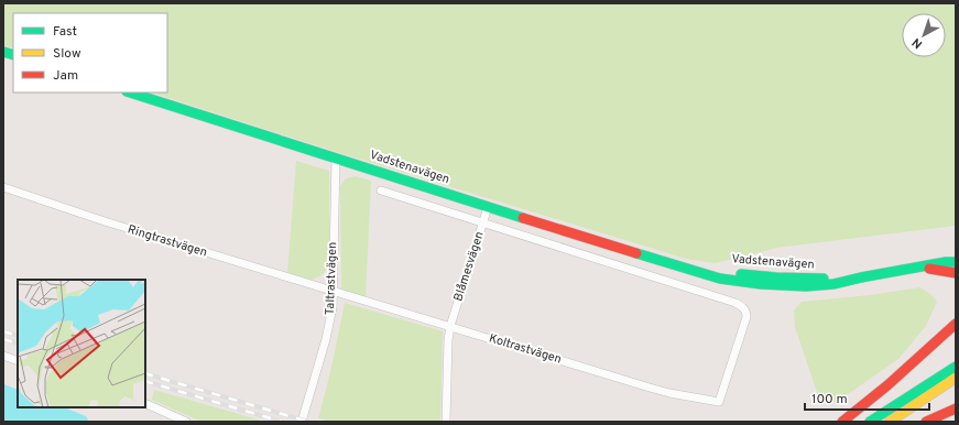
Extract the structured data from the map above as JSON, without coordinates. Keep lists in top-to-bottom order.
{
  "streets": {
    "main road": ["Vadstenavägen"],
    "street": [
      "Ringtrastvägen",
      "Blåmesvägen",
      "Taltrastvägen",
      "Koltrastvägen"
    ]
  },
  "crossings": [
    ["Vadstenavägen", "Blåmesvägen"],
    ["Vadstenavägen", "Taltrastvägen"],
    ["Ringtrastvägen", "Taltrastvägen"],
    ["Ringtrastvägen", "Koltrastvägen"],
    ["Blåmesvägen", "Koltrastvägen"],
    ["Taltrastvägen", "Koltrastvägen"]
  ],
  "legend": ["Fast", "Slow", "Jam"],
  "scale_bar": "100 m",
  "north": "bottom left"
}
